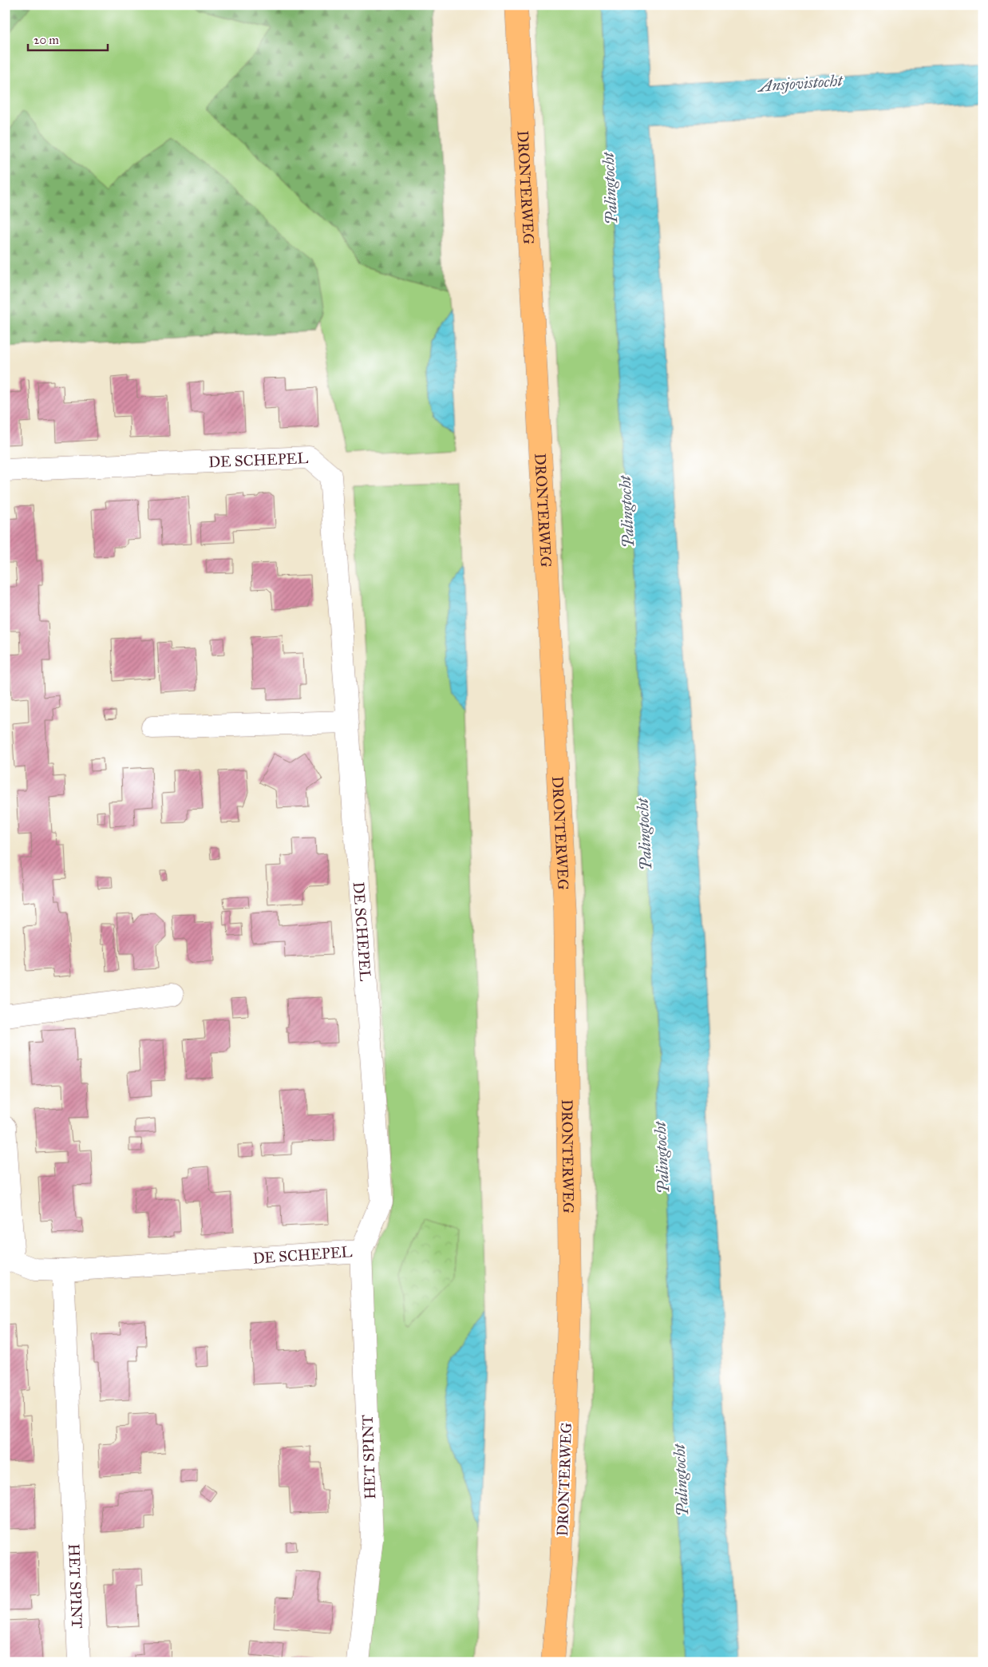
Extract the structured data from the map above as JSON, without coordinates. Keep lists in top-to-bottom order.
{
  "streets": {
    "main road": ["DRONTERWEG"],
    "street": ["DE SCHEPEL", "HET SPINT"]
  },
  "crossings": [
    ["DE SCHEPEL", "HET SPINT"]
  ],
  "water": ["Ansjovistocht", "Palingtocht"],
  "scale_bar": "20 m"
}
